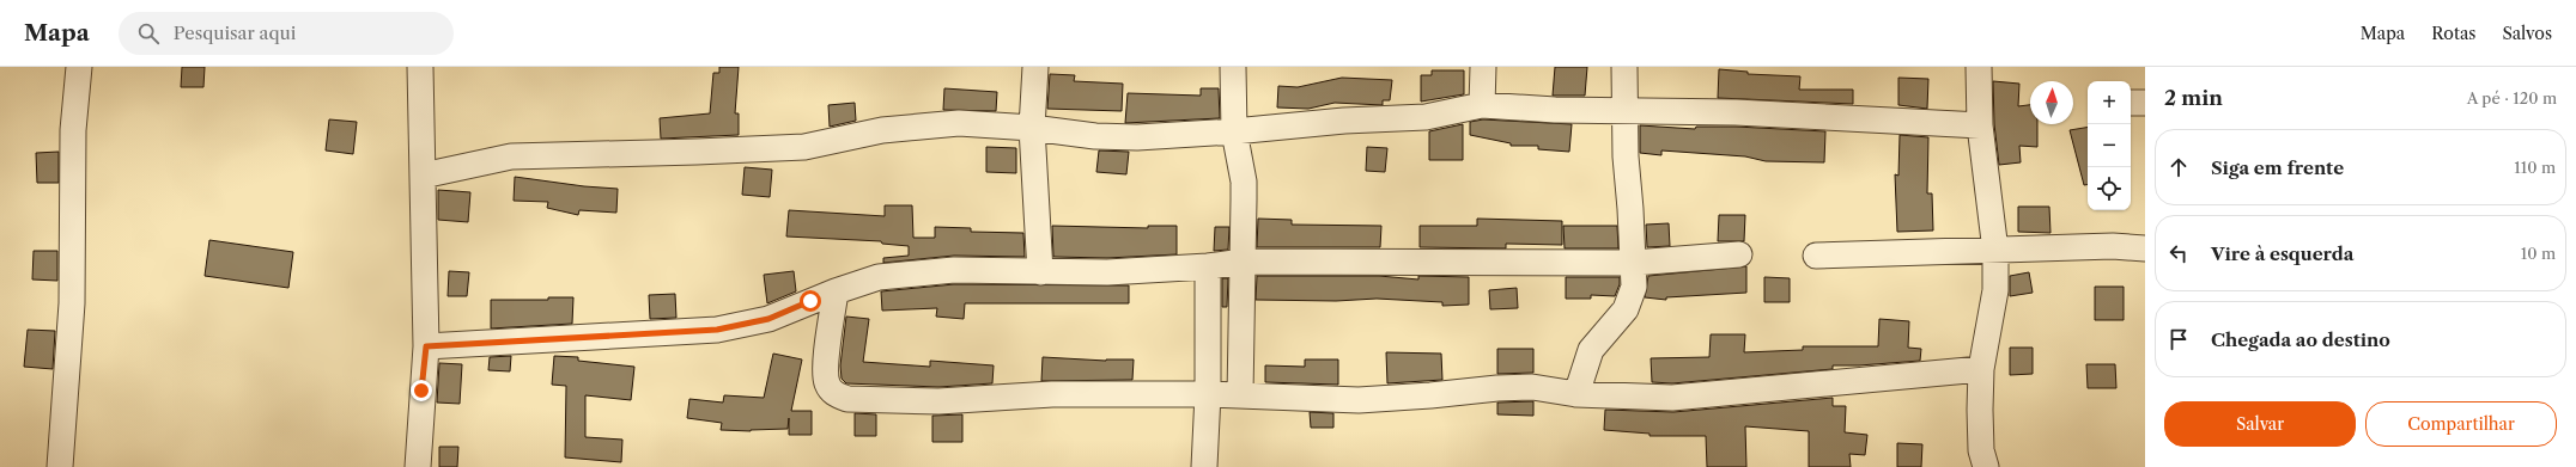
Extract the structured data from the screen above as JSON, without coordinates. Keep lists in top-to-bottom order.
{
  "north": "top",
  "page": {
    "header": "Mapa",
    "search": "Pesquisar aqui",
    "nav": ["Mapa", "Rotas", "Salvos"],
    "heading": ["2 min", "A pé · 120 m"],
    "map_buttons": ["+", "−"],
    "list": [
      ["Siga em frente", "110 m"],
      ["Vire à esquerda", "10 m"],
      "Chegada ao destino"
    ],
    "buttons": ["Salvar", "Compartilhar"]
  }
}
